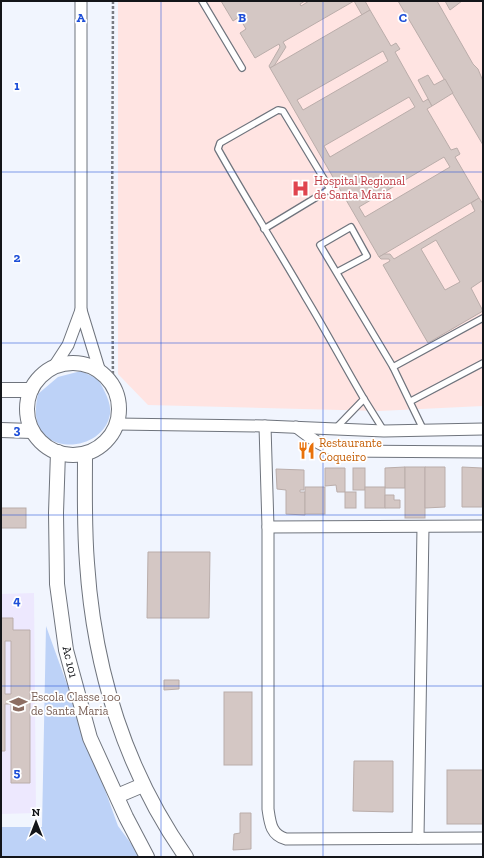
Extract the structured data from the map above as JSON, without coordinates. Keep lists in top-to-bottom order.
{
  "streets": {
    "street": ["Ac 101"]
  },
  "places": {
    "hospital": ["Hospital Regional de Santa Maria"],
    "restaurant": ["Restaurante Coqueiro"],
    "school or university": ["Escola Classe 100 de Santa Maria"]
  },
  "north": "top",
  "grid": {
    "columns": ["A", "B", "C"],
    "rows": [
      "1",
      "2",
      "3",
      "4",
      "5"
    ]
  }
}
